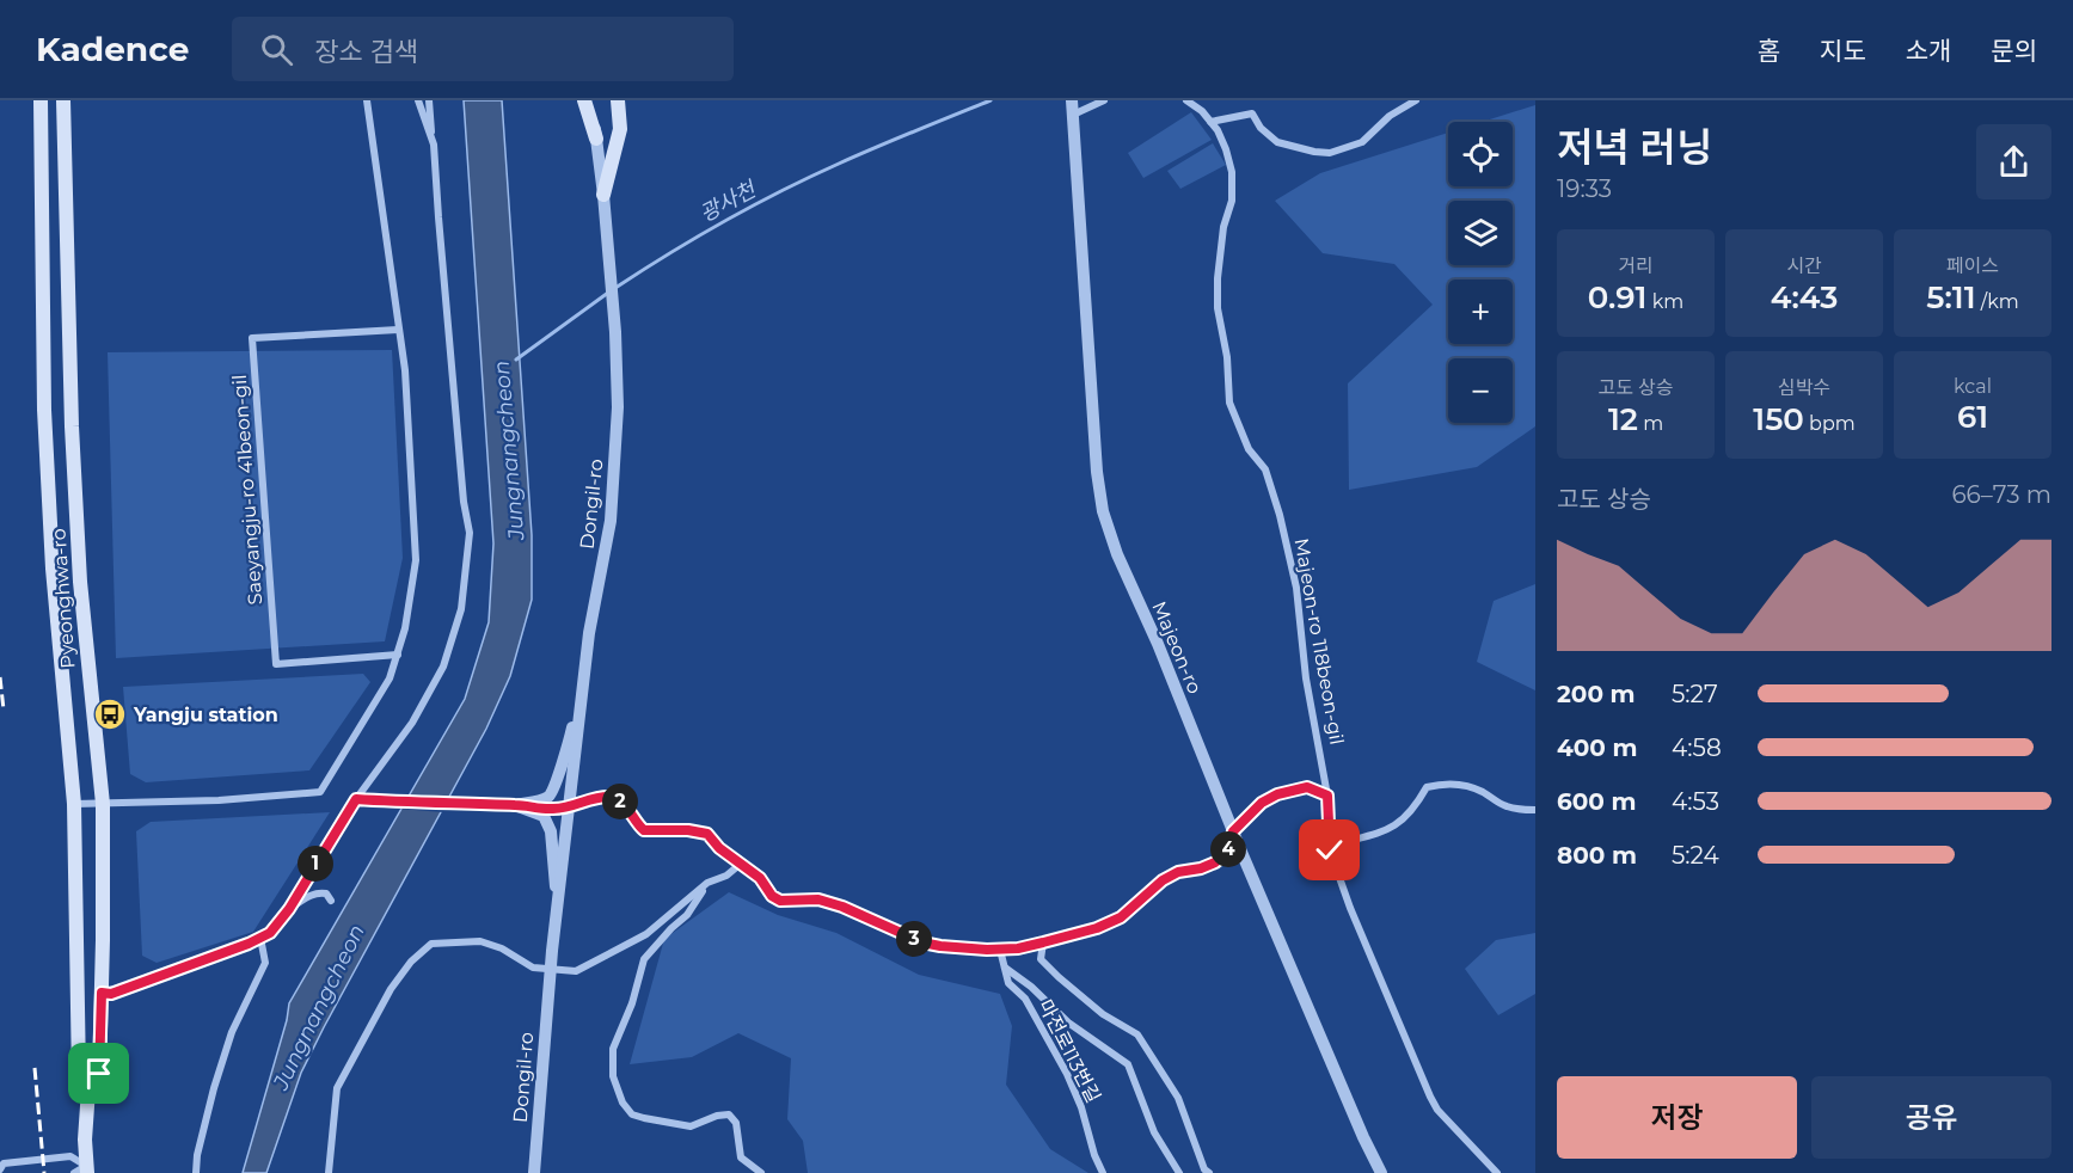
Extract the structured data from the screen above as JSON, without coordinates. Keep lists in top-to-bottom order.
{
  "streets": {
    "main road": ["Pyeonghwa-ro"],
    "street": [
      "Saeyangju-ro 41beon-gil",
      "Dongil-ro",
      "Majeon-ro 118beon-gil",
      "Majeon-ro",
      "마전로113번길"
    ]
  },
  "water": ["광사천", "Jungnangcheon"],
  "places": {
    "bus stop": ["Yangju station"]
  },
  "page": {
    "header": "Kadence",
    "search": "장소 검색",
    "nav": [
      "홈",
      "지도",
      "소개",
      "문의"
    ],
    "heading": ["저녁 러닝", "19:33"],
    "map_buttons": ["+", "−"],
    "stats": [
      ["거리", "0.91 km"],
      ["시간", "4:43"],
      ["페이스", "5:11 /km"],
      ["고도 상승", "12 m"],
      ["심박수", "150 bpm"],
      ["kcal", "61"]
    ],
    "chart": ["고도 상승", "66–73 m"],
    "list": [
      {
        "name": "200 m",
        "note": "5:27"
      },
      {
        "name": "400 m",
        "note": "4:58"
      },
      {
        "name": "600 m",
        "note": "4:53"
      },
      {
        "name": "800 m",
        "note": "5:24"
      }
    ],
    "pins": [
      "2",
      "4",
      "1",
      "3"
    ],
    "buttons": ["저장", "공유"]
  }
}
